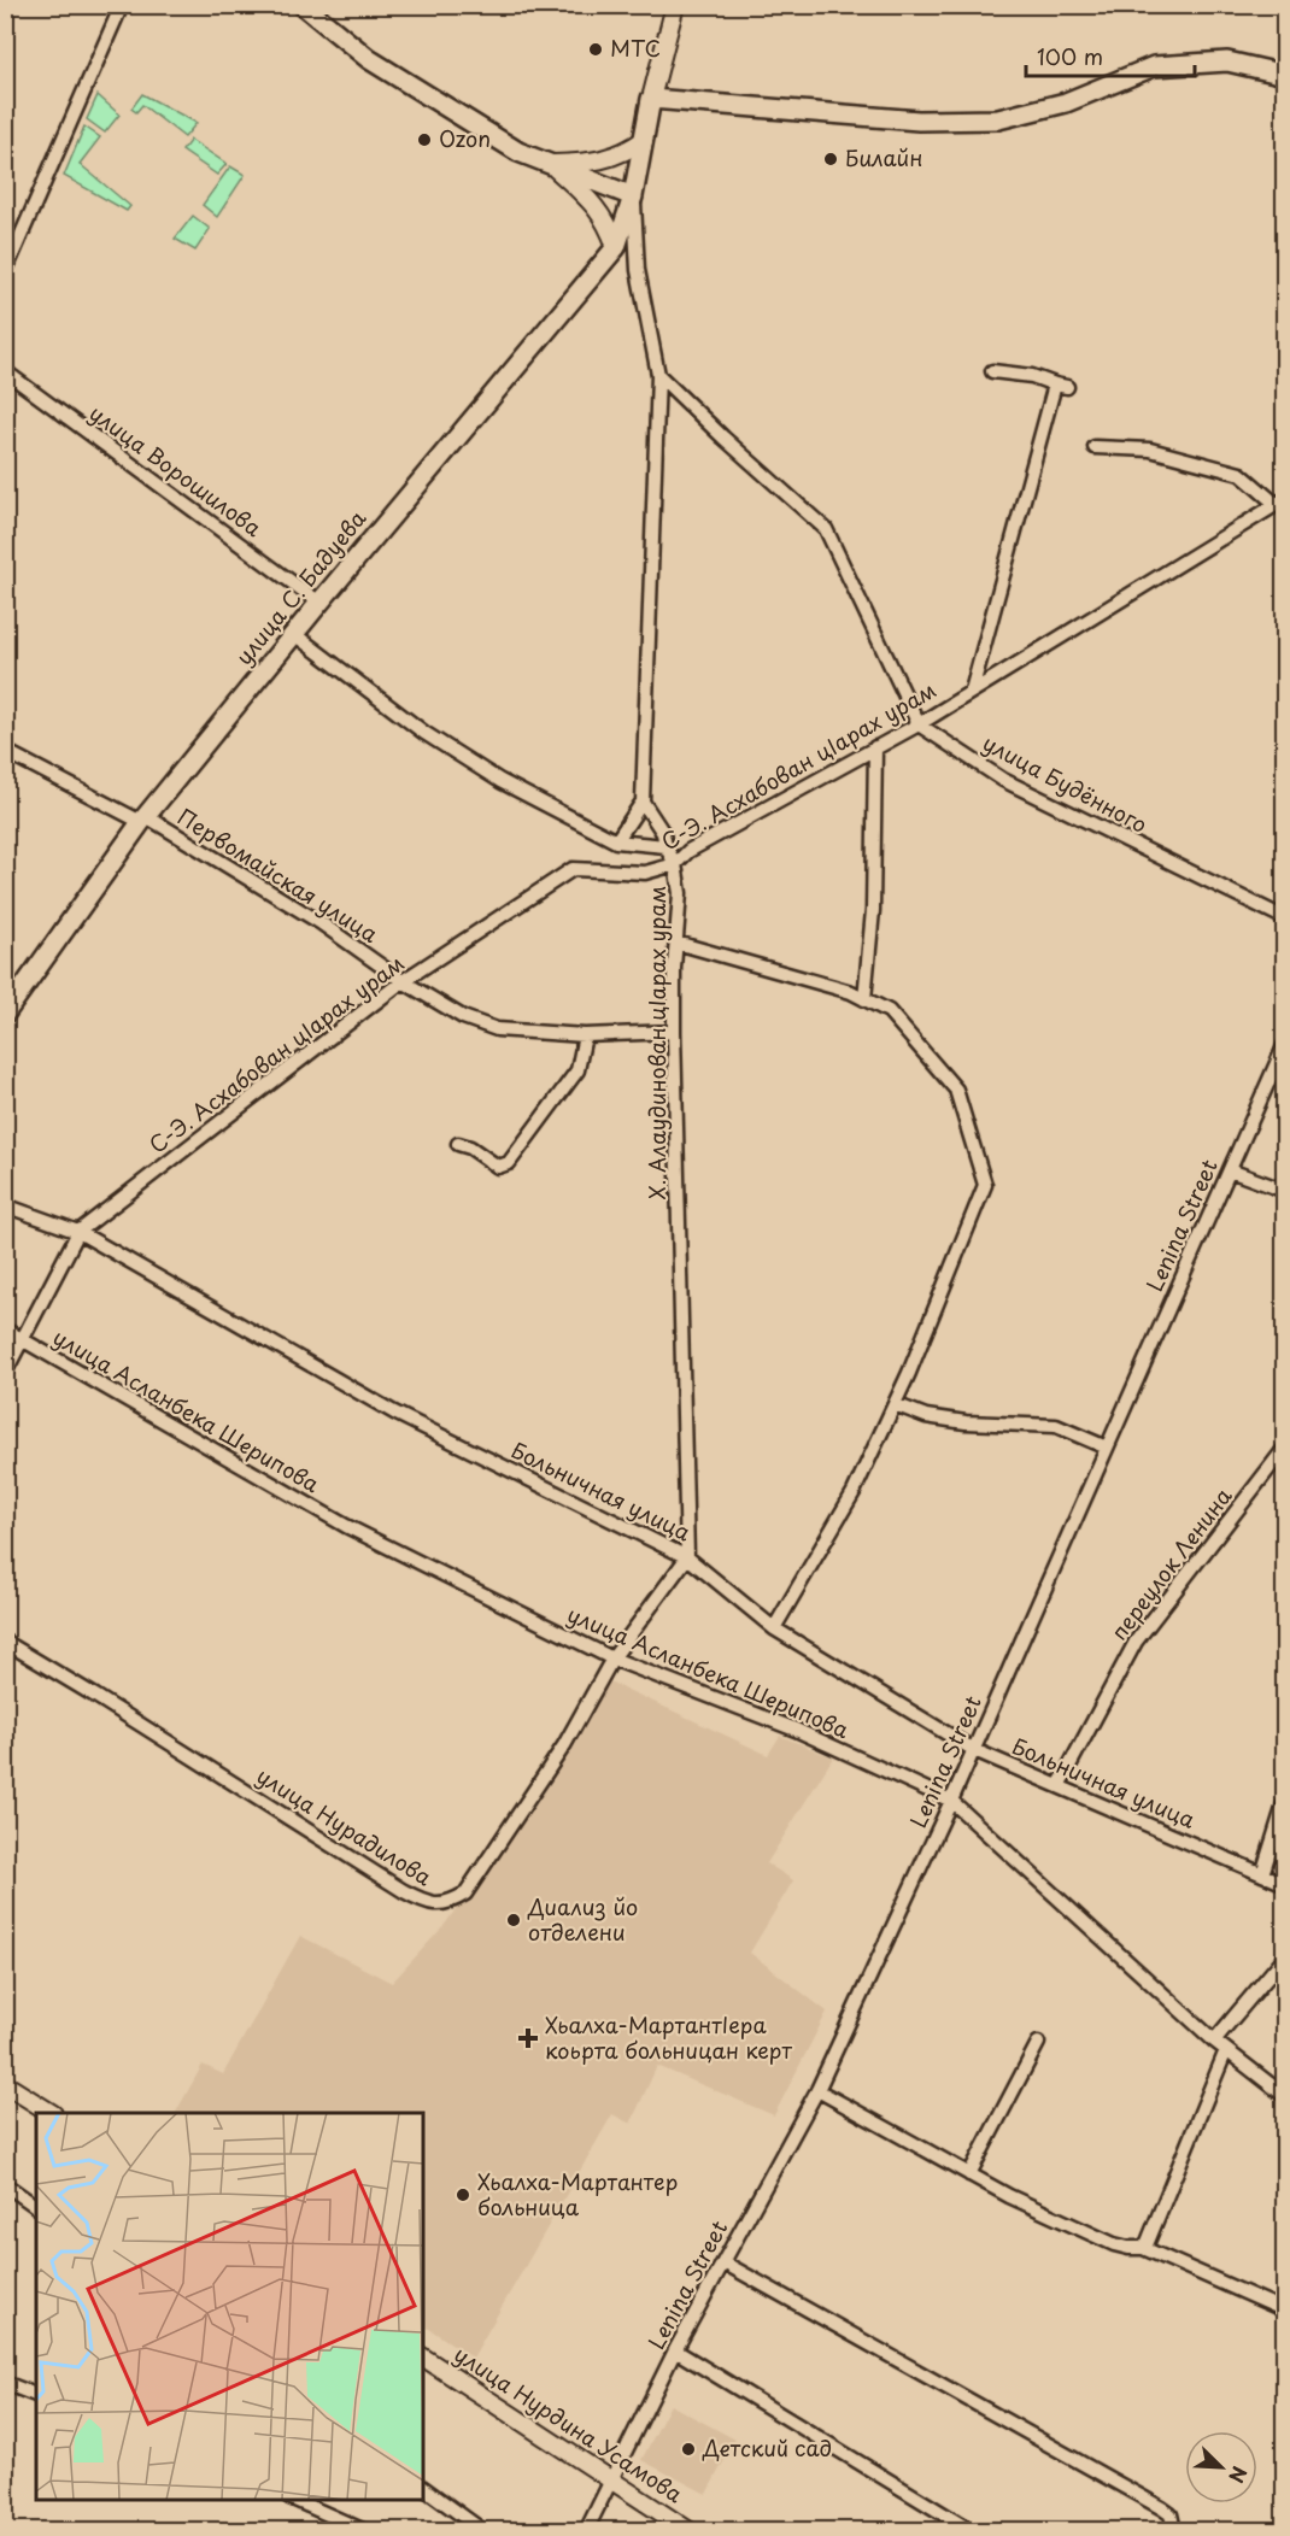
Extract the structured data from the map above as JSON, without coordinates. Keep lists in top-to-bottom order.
{
  "streets": {
    "main road": ["улица С. Бадуева"],
    "street": [
      "улица Ворошилова",
      "С-Э. Асхабован цIарах урам",
      "улица Будённого",
      "Первомайская улица",
      "Х. Алаудинован цIарах урам",
      "Lenina Street",
      "улица Асланбека Шерипова",
      "Больничная улица",
      "переулок Ленина",
      "улица Нурадилова",
      "улица Нурдина Усамова"
    ]
  },
  "crossings": [
    ["улица Ворошилова", "улица С. Бадуева"],
    ["улица С. Бадуева", "Первомайская улица"],
    ["С-Э. Асхабован цIарах урам", "улица Будённого"],
    ["С-Э. Асхабован цIарах урам", "Первомайская улица"],
    ["С-Э. Асхабован цIарах урам", "Х. Алаудинован цIарах урам"],
    ["С-Э. Асхабован цIарах урам", "улица Асланбека Шерипова"],
    ["С-Э. Асхабован цIарах урам", "Больничная улица"],
    ["Первомайская улица", "Х. Алаудинован цIарах урам"],
    ["Х. Алаудинован цIарах урам", "Больничная улица"],
    ["Lenina Street", "улица Асланбека Шерипова"],
    ["Lenina Street", "Больничная улица"],
    ["Lenina Street", "улица Нурдина Усамова"],
    ["улица Асланбека Шерипова", "улица Нурадилова"],
    ["Больничная улица", "переулок Ленина"]
  ],
  "places": {
    "other": [
      "МТС",
      "Ozon",
      "Билайн",
      "Диализ йо отделени",
      "Хьалха-Мартантер больница",
      "Детский сад"
    ],
    "health": ["Хьалха-МартантIера коьрта больницан керт"]
  },
  "scale_bar": "100 m",
  "north": "bottom right"
}
